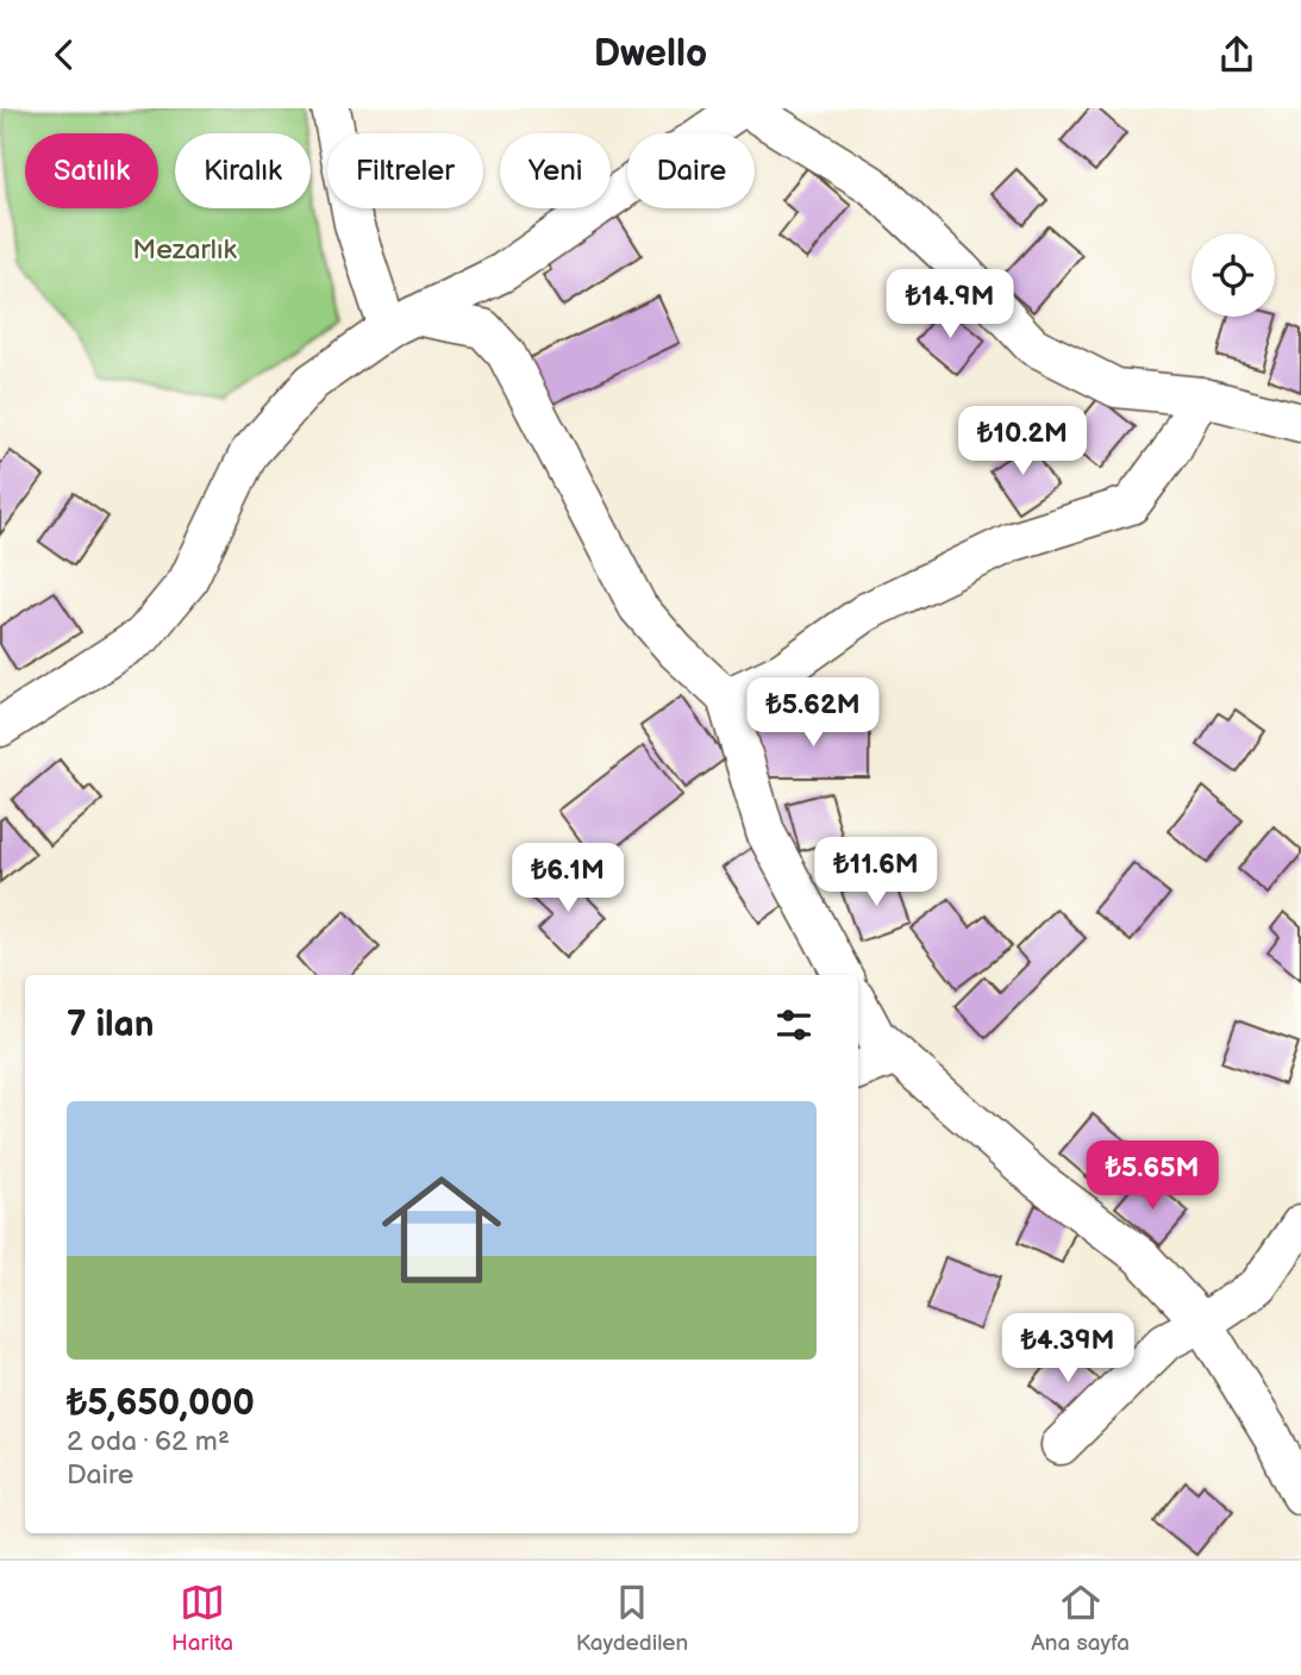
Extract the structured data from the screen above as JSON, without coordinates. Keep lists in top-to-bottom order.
{
  "parks": ["Mezarlık"],
  "page": {
    "header": "Dwello",
    "chip": [
      "Satılık",
      "Kiralık",
      "Filtreler",
      "Yeni",
      "Daire"
    ],
    "price": [
      "₺14.9M",
      "₺10.2M",
      "₺5.62M",
      "₺11.6M",
      "₺6.1M",
      "₺5.65M",
      "₺4.39M"
    ],
    "heading": "7 ilan",
    "list": [
      {
        "name": "₺5,650,000",
        "note": "2 oda · 62 m² · Daire"
      }
    ],
    "tabs": ["Harita", "Kaydedilen", "Ana sayfa"]
  }
}
